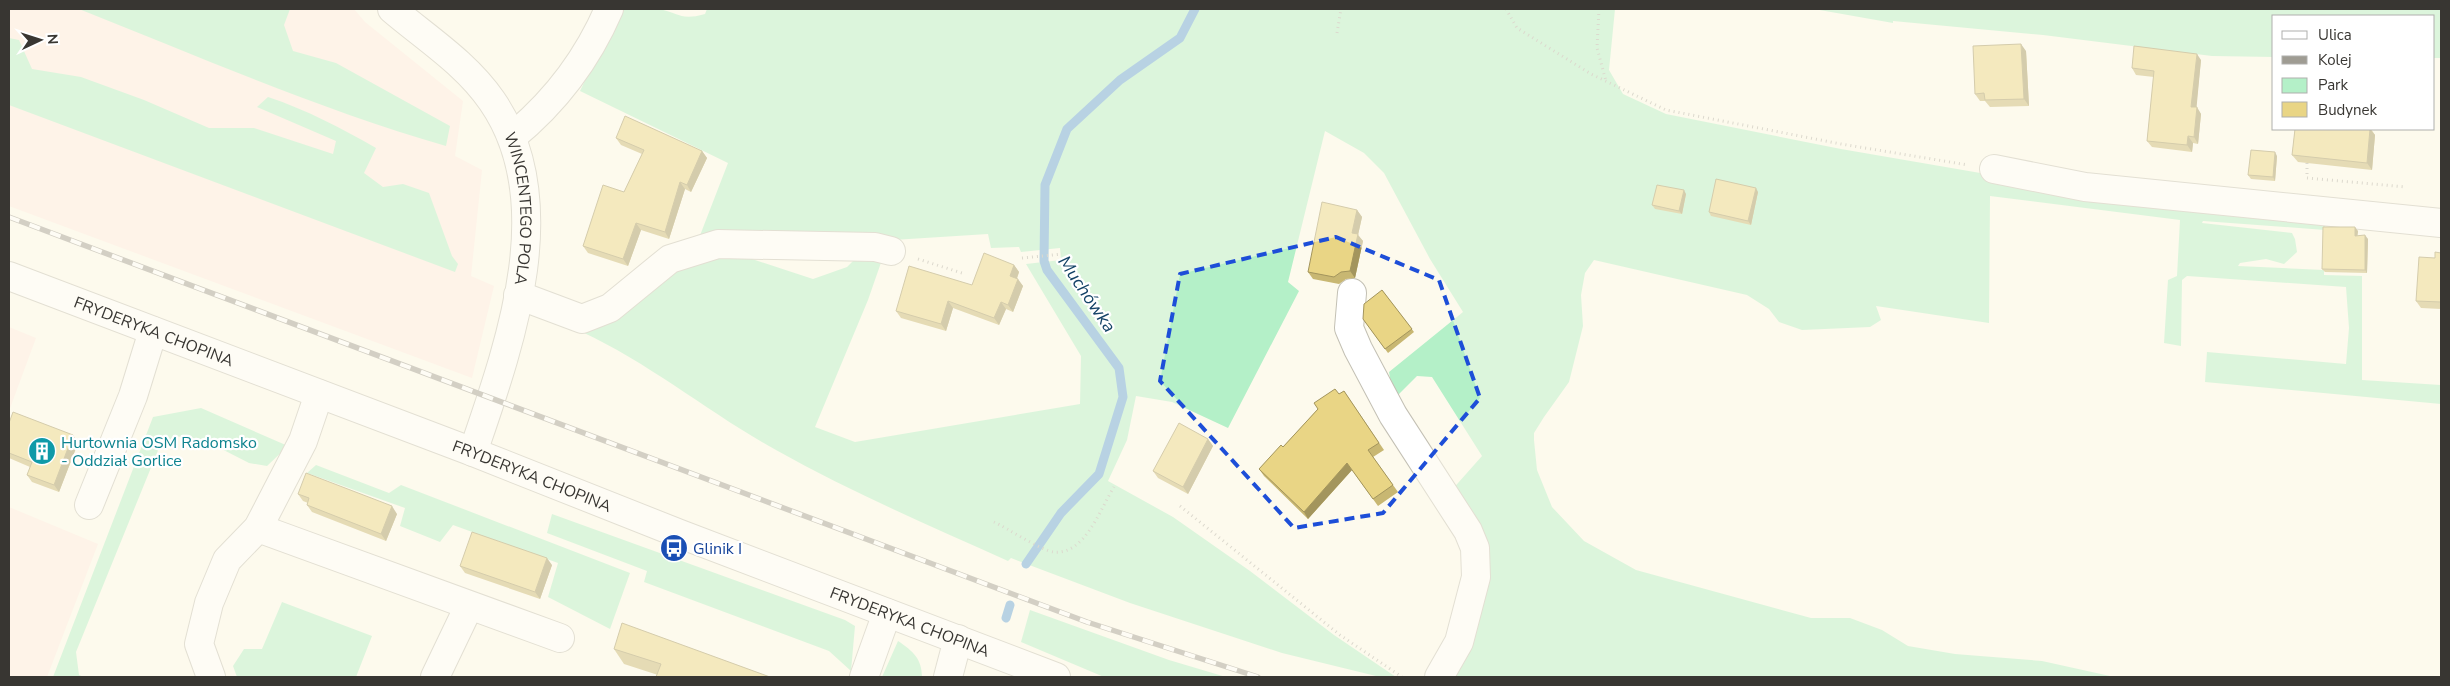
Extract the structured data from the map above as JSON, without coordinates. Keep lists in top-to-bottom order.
{
  "streets": {
    "street": ["WINCENTEGO POLA", "FRYDERYKA CHOPINA"]
  },
  "crossings": [
    ["WINCENTEGO POLA", "FRYDERYKA CHOPINA"]
  ],
  "water": ["Muchówka"],
  "places": {
    "building": ["Hurtownia OSM Radomsko - Oddział Gorlice"],
    "bus stop": ["Glinik I"]
  },
  "legend": [
    "Ulica",
    "Kolej",
    "Park",
    "Budynek"
  ],
  "north": "right"
}
